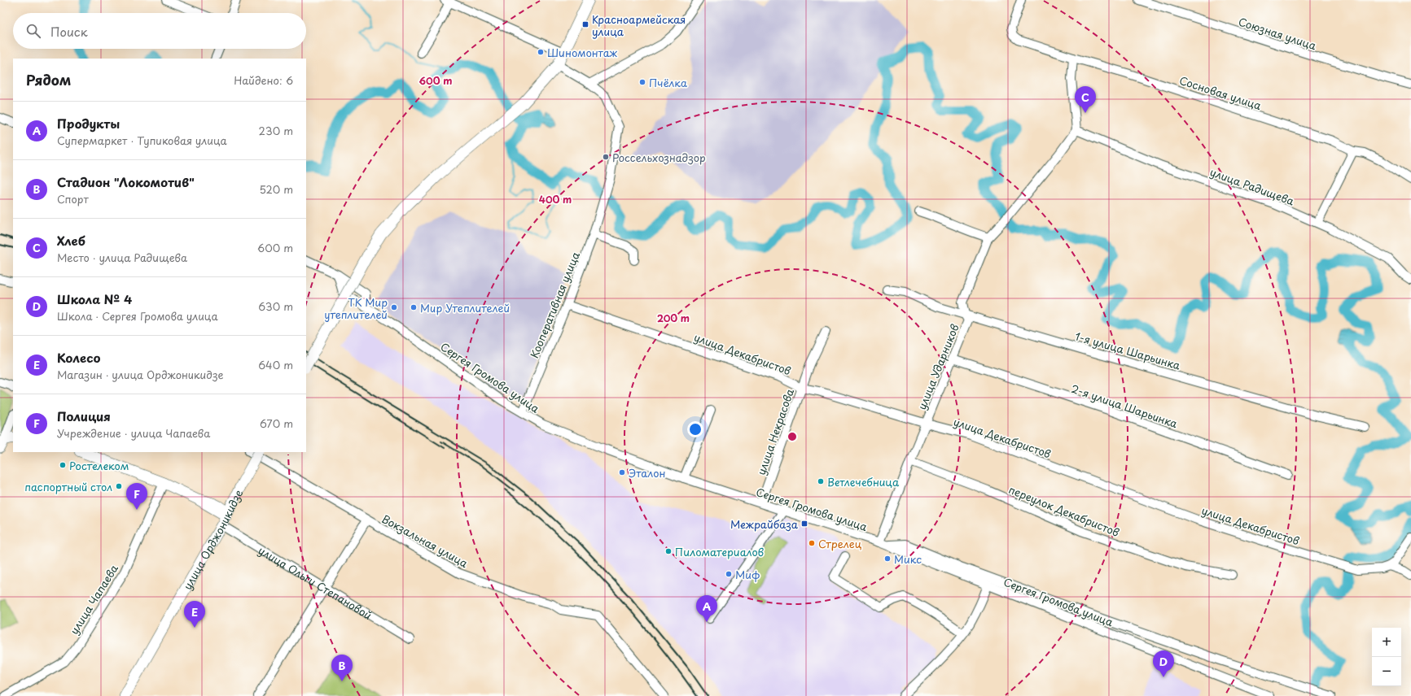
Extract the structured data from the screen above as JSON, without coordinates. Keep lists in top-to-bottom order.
{
  "streets": {
    "main road": ["улица Орджоникидзе"],
    "street": [
      "Союзная улица",
      "Сосновая улица",
      "улица Радищева",
      "Кооперативная улица",
      "1-я улица Шарьинка",
      "улица Декабристов",
      "улица Ударников",
      "Сергея Громова улица",
      "2-я улица Шарьинка",
      "улица Некрасова",
      "переулок Декабристов",
      "Вокзальная улица",
      "улица Ольги Степановой",
      "улица Чапаева"
    ]
  },
  "crossings": [
    ["улица Радищева", "улица Ударников"],
    ["Кооперативная улица", "улица Декабристов"],
    ["Кооперативная улица", "Сергея Громова улица"],
    ["1-я улица Шарьинка", "улица Ударников"],
    ["улица Декабристов", "улица Ударников"],
    ["улица Декабристов", "улица Некрасова"],
    ["улица Ударников", "Сергея Громова улица"],
    ["улица Ударников", "2-я улица Шарьинка"],
    ["улица Ударников", "переулок Декабристов"],
    ["Сергея Громова улица", "улица Некрасова"],
    ["улица Орджоникидзе", "улица Ольги Степановой"]
  ],
  "places": {
    "transit": ["Красноармейская улица", "Межрайбаза"],
    "other": [
      "Шиномонтаж",
      "Пчёлка",
      "Россельхознадзор",
      "ТК Мир утеплителей",
      "Мир Утеплителей",
      "Ростелеком",
      "Эталон",
      "Ветлечебница",
      "паспортный стол",
      "Стрелец",
      "Пиломатериалов",
      "Микс",
      "Миф"
    ]
  },
  "page": {
    "search": "Поиск",
    "heading": ["Рядом", "Найдено: 6"],
    "pins": [
      "C",
      "F",
      "A",
      "E",
      "D",
      "B"
    ],
    "list": [
      {
        "mark": "A",
        "name": "Продукты",
        "note": "Супермаркет · Тупиковая улица",
        "value": "230 m"
      },
      {
        "mark": "B",
        "name": "Стадион \"Локомотив\"",
        "note": "Спорт",
        "value": "520 m"
      },
      {
        "mark": "C",
        "name": "Хлеб",
        "note": "Место · улица Радищева",
        "value": "600 m"
      },
      {
        "mark": "D",
        "name": "Школа № 4",
        "note": "Школа · Сергея Громова улица",
        "value": "630 m"
      },
      {
        "mark": "E",
        "name": "Колесо",
        "note": "Магазин · улица Орджоникидзе",
        "value": "640 m"
      },
      {
        "mark": "F",
        "name": "Полиция",
        "note": "Учреждение · улица Чапаева",
        "value": "670 m"
      }
    ],
    "map_buttons": ["+", "−"]
  },
  "rings": ["600 m", "400 m", "200 m"]
}
